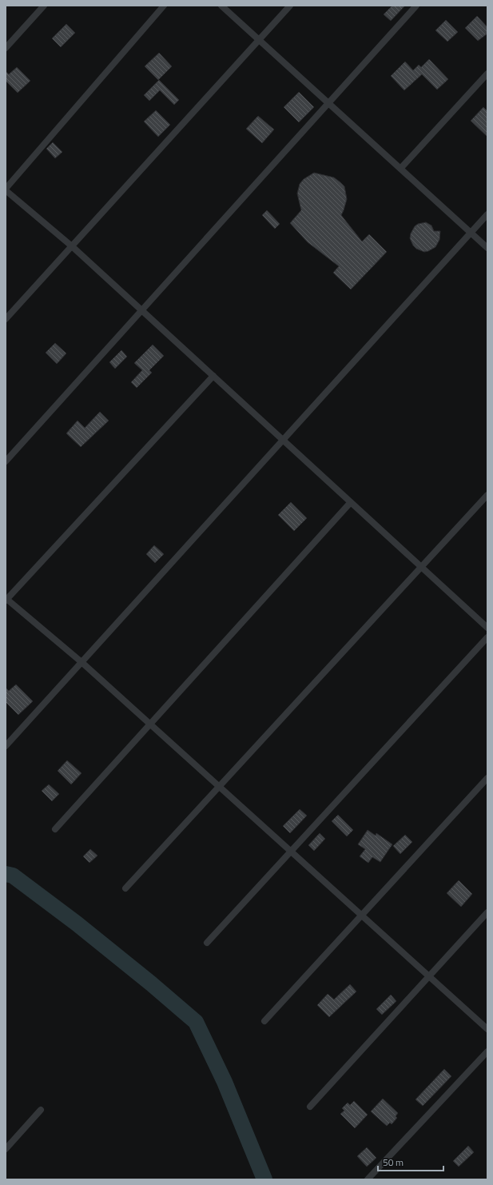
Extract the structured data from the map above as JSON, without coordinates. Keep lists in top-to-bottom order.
{
  "scale_bar": "50 m"
}
